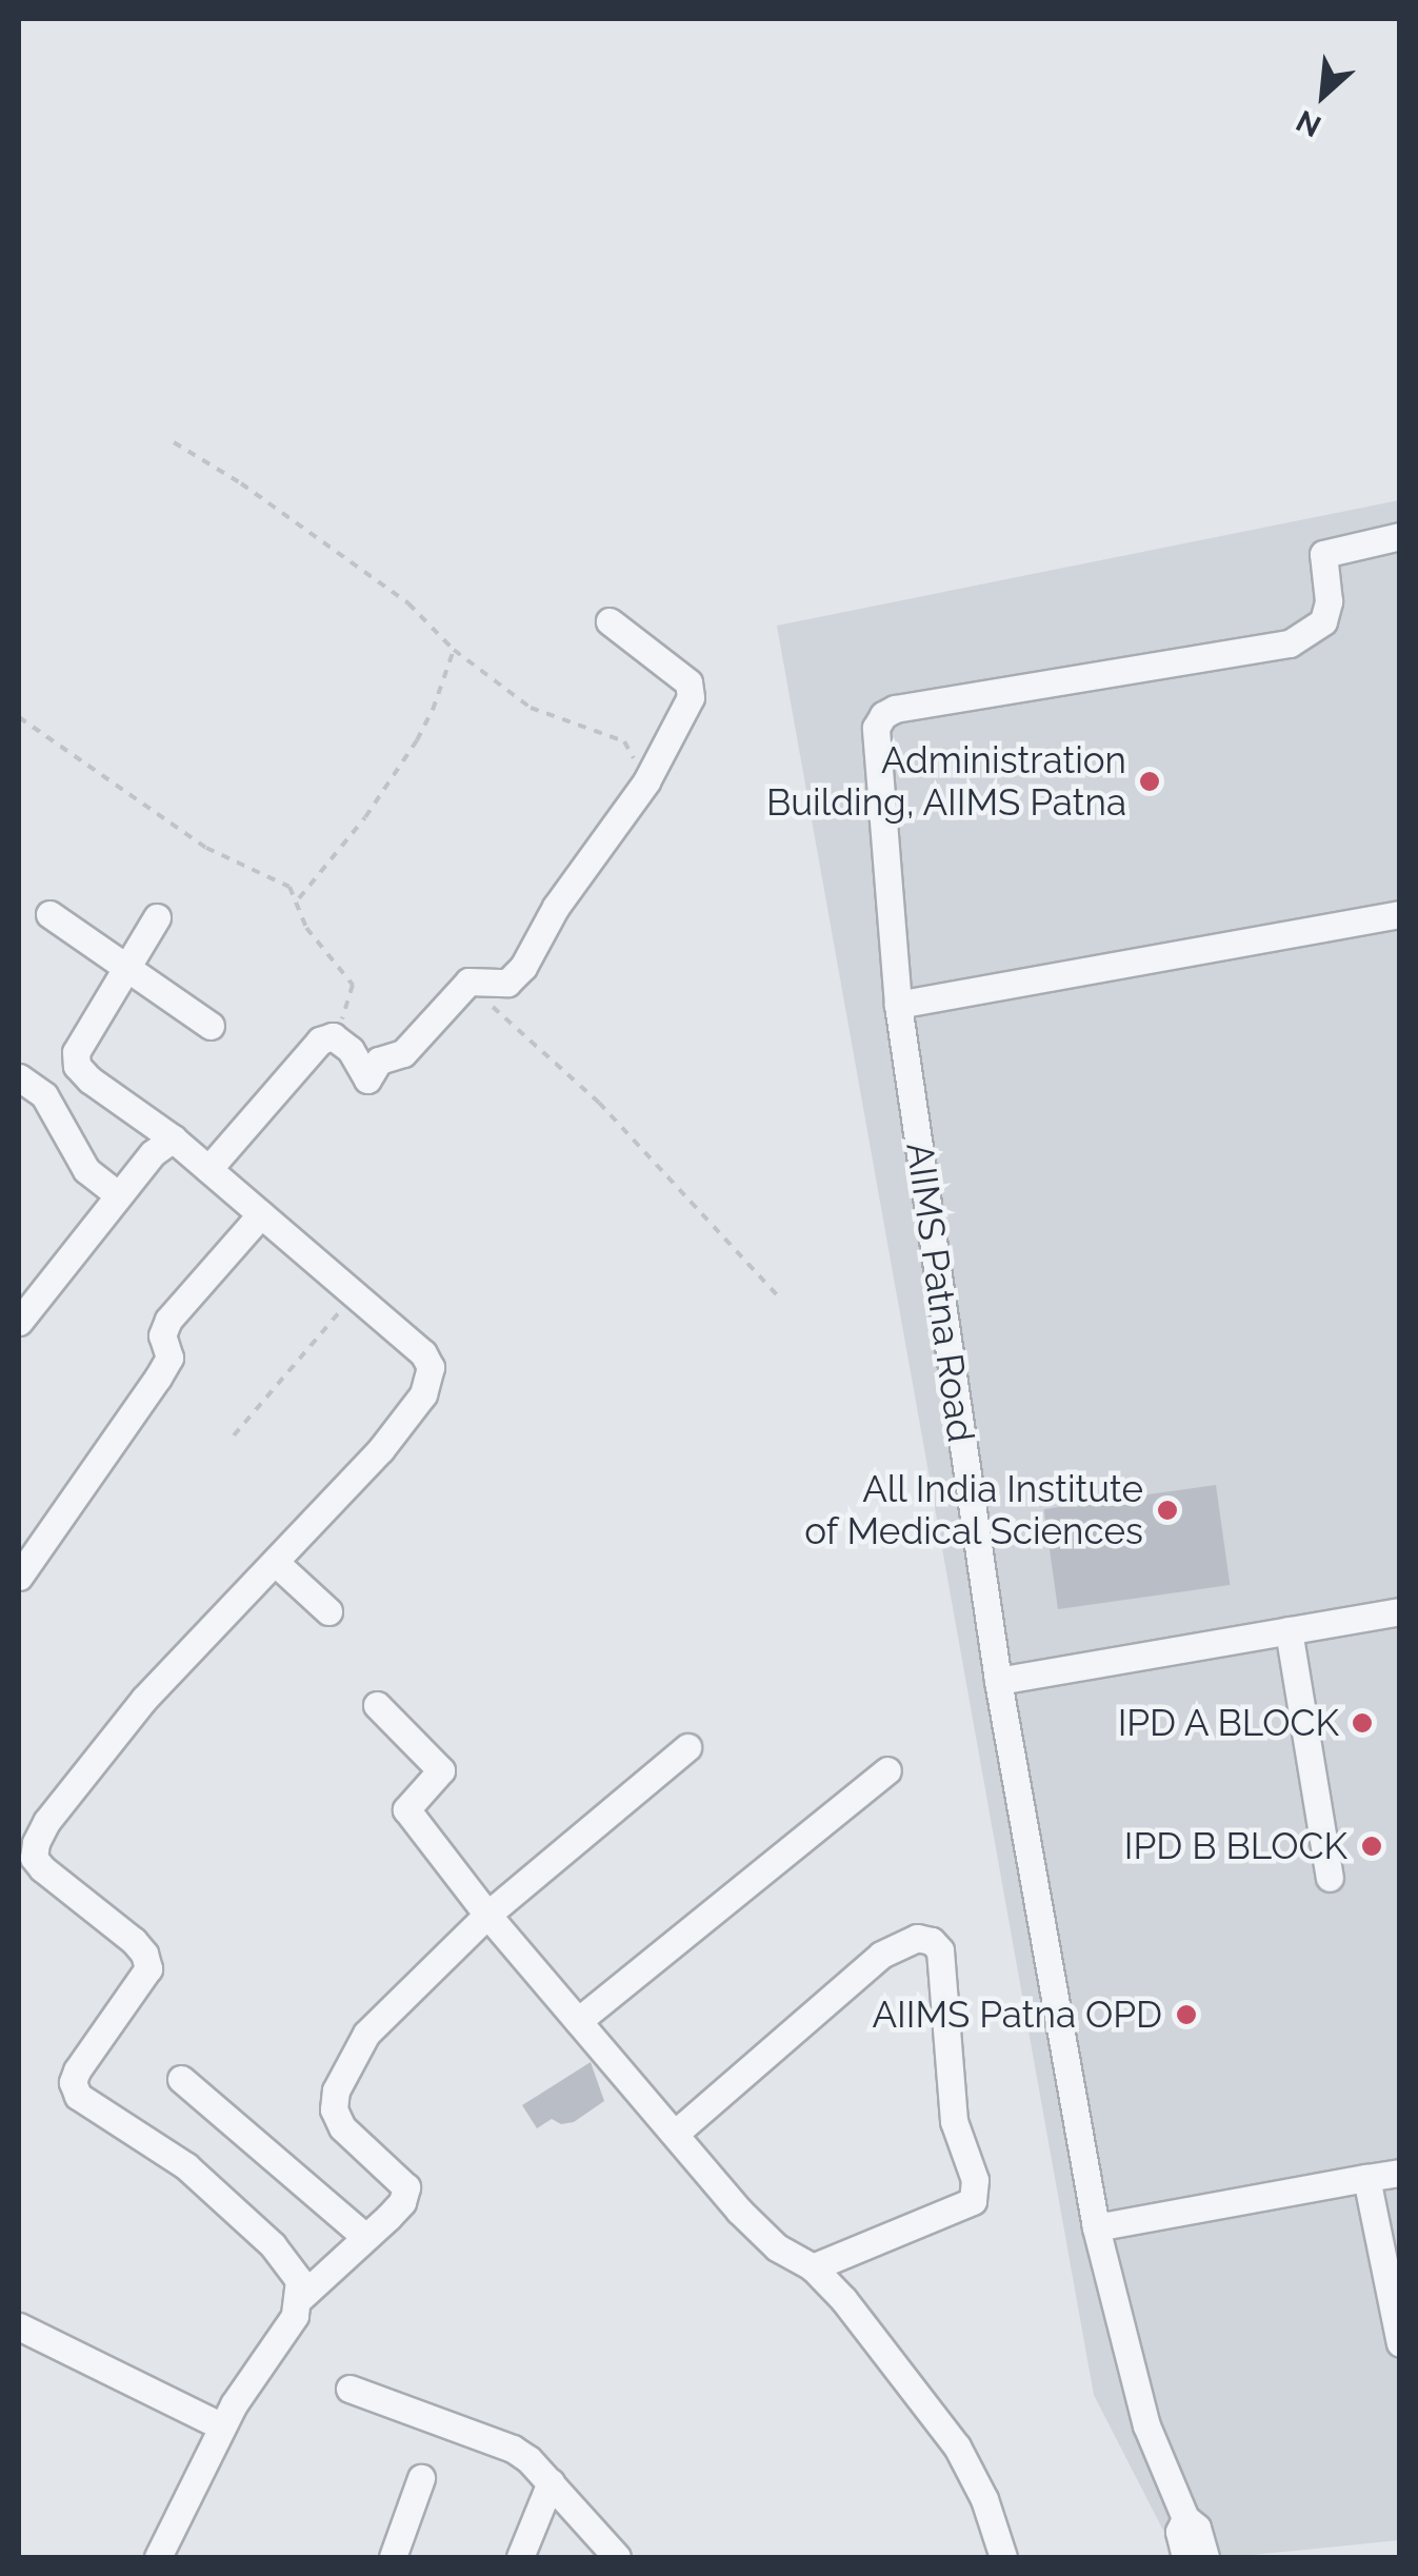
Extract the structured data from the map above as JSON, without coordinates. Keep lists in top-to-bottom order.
{
  "streets": {
    "street": ["AIIMS Patna Road"]
  },
  "places": [
    "Administration Building, AIIMS Patna",
    "All India Institute of Medical Sciences",
    "IPD A BLOCK",
    "IPD B BLOCK",
    "AIIMS Patna OPD"
  ],
  "north": "bottom left"
}
